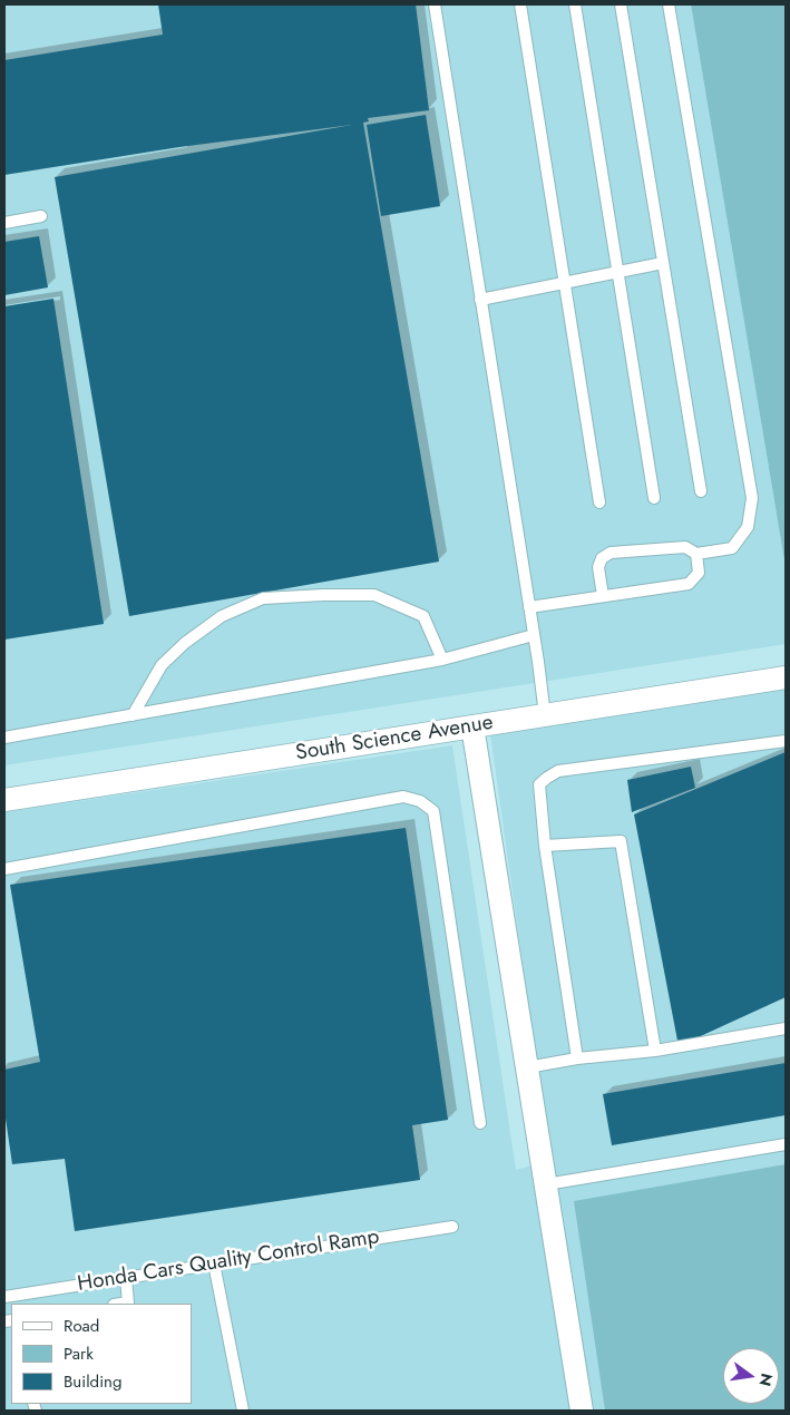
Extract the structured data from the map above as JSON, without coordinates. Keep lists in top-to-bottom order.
{
  "streets": {
    "street": ["South Science Avenue"],
    "lane": ["Honda Cars Quality Control Ramp"]
  },
  "legend": ["Road", "Park", "Building"],
  "north": "right"
}
